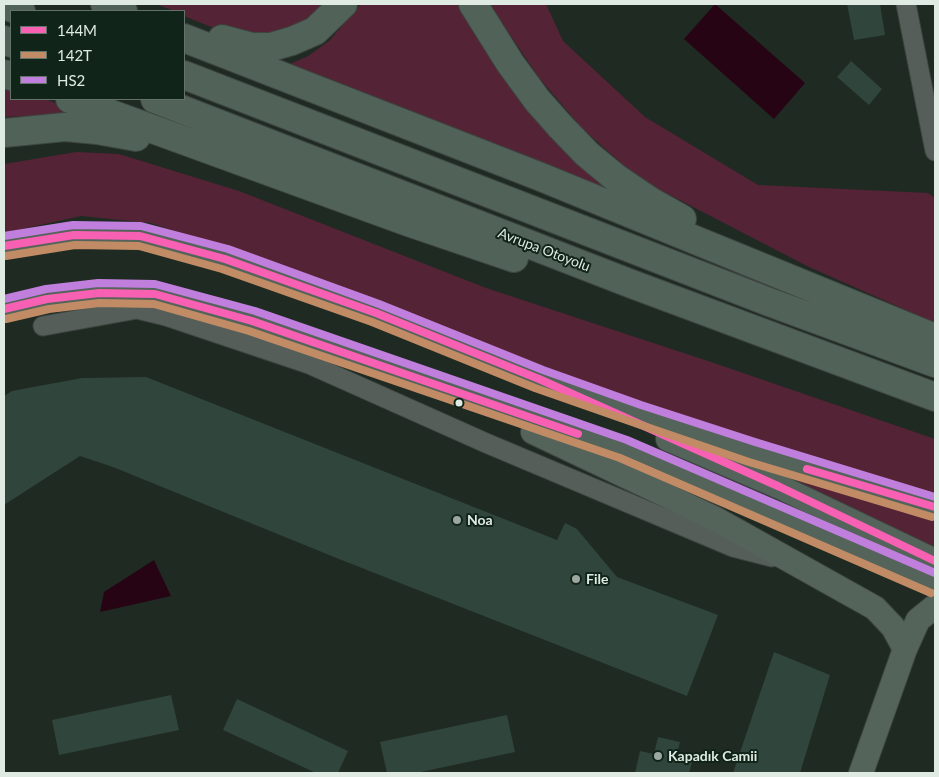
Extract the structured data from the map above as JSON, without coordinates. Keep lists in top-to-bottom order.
{
  "streets": {
    "highway": ["Avrupa Otoyolu"]
  },
  "places": ["Noa", "File", "Kapadık Camii"],
  "lines": ["transit line HS2", "transit line 144M", "transit line 142T"],
  "legend": ["144M", "142T", "HS2"]
}
